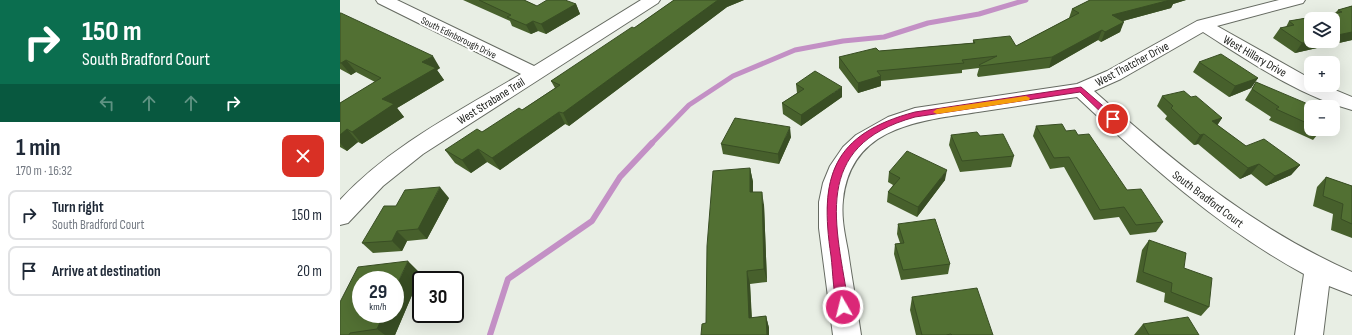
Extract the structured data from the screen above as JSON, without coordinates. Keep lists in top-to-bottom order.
{
  "streets": {
    "street": [
      "South Edinborough Drive",
      "West Hillary Drive",
      "West Thatcher Drive",
      "West Strabane Trail",
      "South Bradford Court"
    ]
  },
  "crossings": [
    ["South Edinborough Drive", "West Strabane Trail"],
    ["West Hillary Drive", "West Thatcher Drive"],
    ["West Thatcher Drive", "South Bradford Court"]
  ],
  "page": {
    "turn": ["150 m", "South Bradford Court"],
    "map_buttons": ["+", "−"],
    "heading": ["1 min", "170 m · 16:32"],
    "list": [
      {
        "name": "Turn right",
        "note": "South Bradford Court",
        "value": "150 m"
      },
      {
        "name": "Arrive at destination",
        "value": "20 m"
      }
    ],
    "speed": "29 km/h",
    "limit": "30"
  }
}
